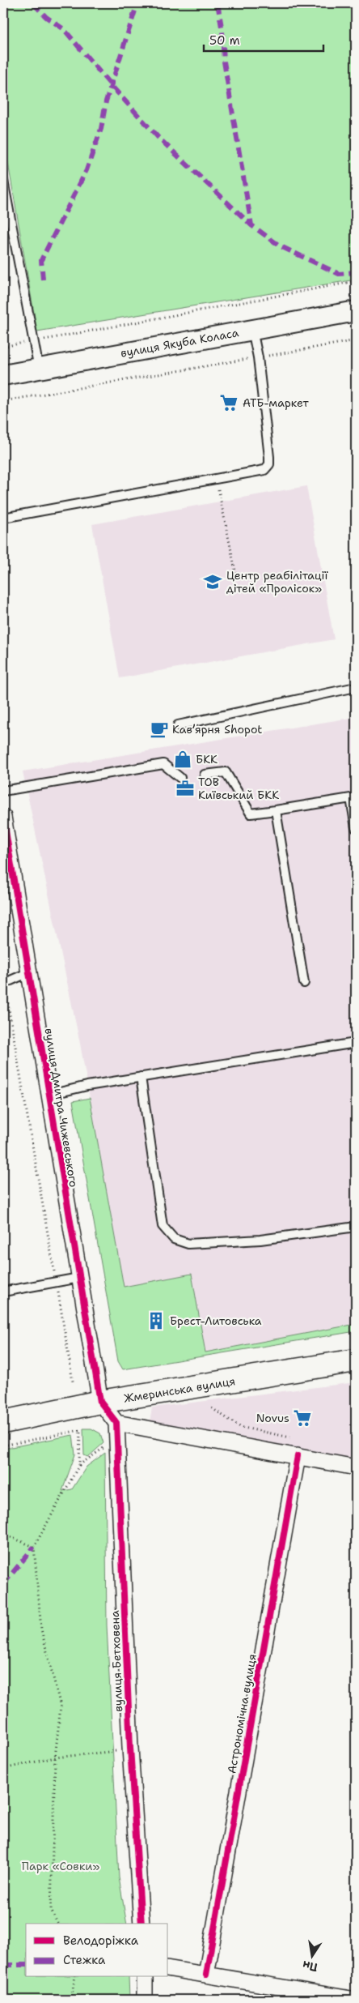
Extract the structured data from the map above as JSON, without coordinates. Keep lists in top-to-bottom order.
{
  "streets": {
    "main road": ["Жмеринська вулиця"],
    "street": [
      "вулиця Якуба Коласа",
      "вулиця Дмитра Чижевського",
      "вулиця Бетховена",
      "Астрономічна вулиця"
    ]
  },
  "crossings": [
    ["вулиця Дмитра Чижевського", "Жмеринська вулиця"]
  ],
  "parks": ["Парк «Совки»"],
  "places": {
    "supermarket": ["АТБ-маркет", "Novus"],
    "school or university": ["Центр реабілітації дітей «Пролісок»"],
    "cafe": ["Кавʼярня Shopot"],
    "shop": ["БКК"],
    "office": ["ТОВ Київський БКК"],
    "building": ["Брест-Литовська"]
  },
  "legend": ["Велодоріжка", "Стежка"],
  "scale_bar": "50 m",
  "north": "bottom"
}
